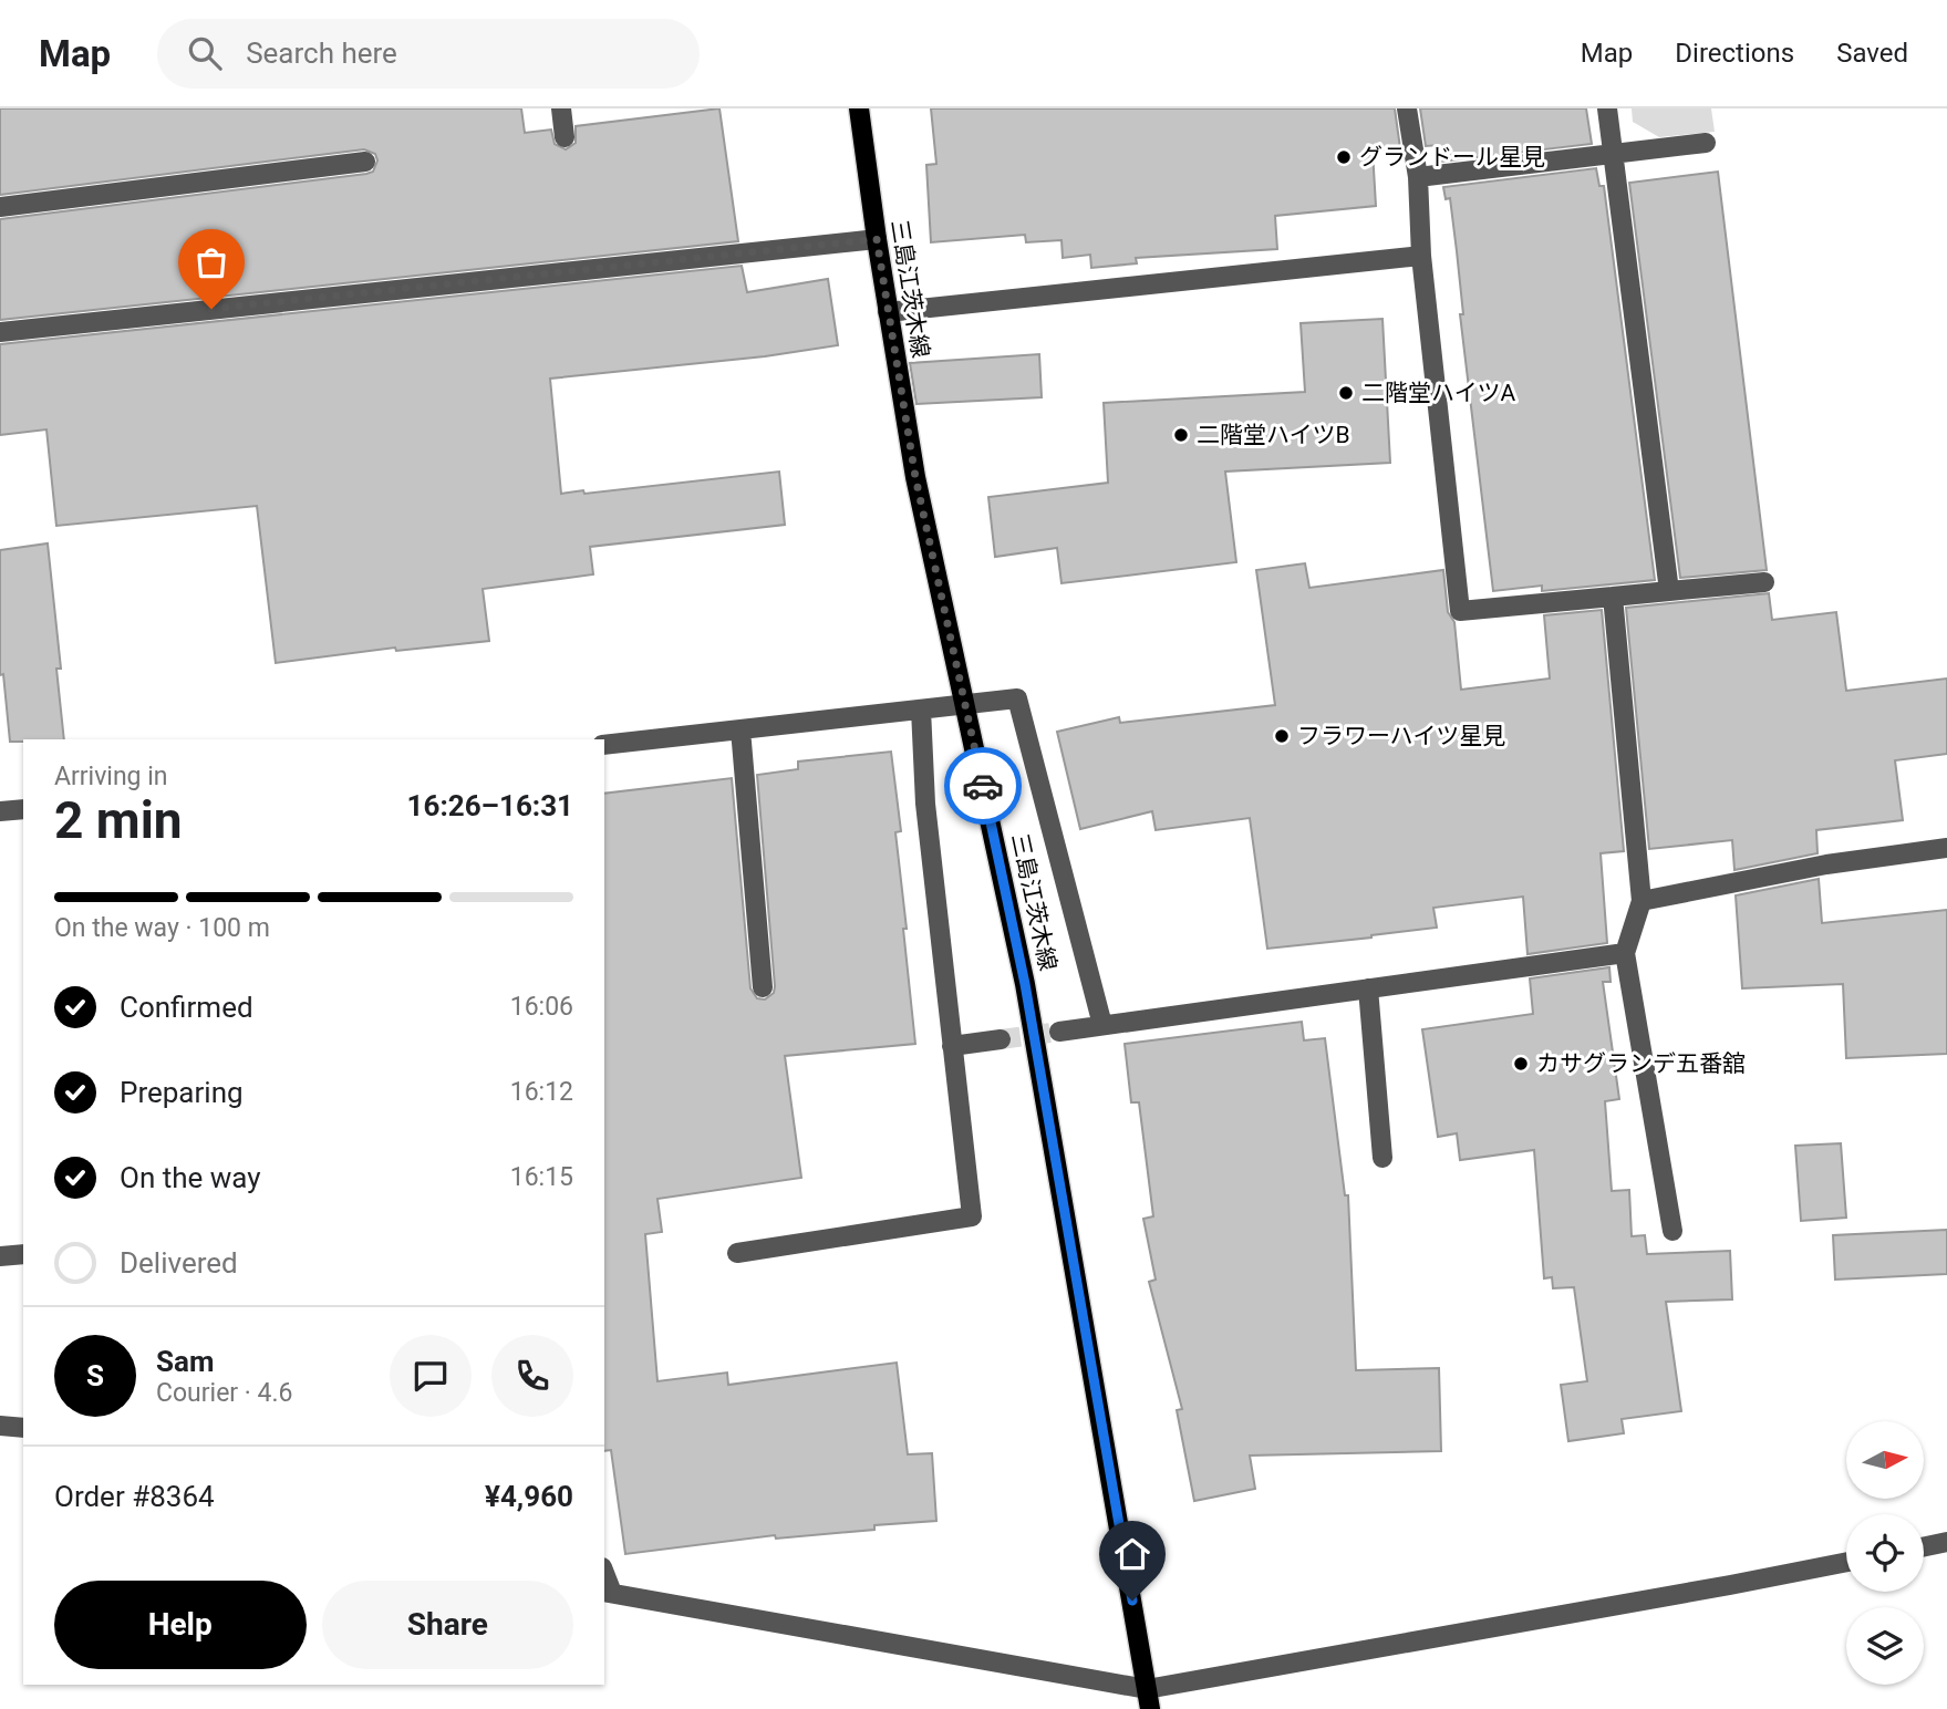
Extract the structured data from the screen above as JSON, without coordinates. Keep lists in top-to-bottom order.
{
  "streets": {
    "main road": ["三島江茨木線"]
  },
  "places": [
    "グランドール星見",
    "二階堂ハイツA",
    "二階堂ハイツB",
    "フラワーハイツ星見",
    "カサグランデ五番舘"
  ],
  "north": "right",
  "page": {
    "header": "Map",
    "search": "Search here",
    "nav": ["Map", "Directions", "Saved"],
    "heading": ["2 min", "Arriving in", "16:26–16:31"],
    "panel": [
      "Sam",
      "Courier · 4.6",
      "Order #8364",
      "¥4,960"
    ],
    "bar": "On the way · 100 m",
    "list": [
      ["Confirmed", "16:06"],
      ["Preparing", "16:12"],
      ["On the way", "16:15"],
      "Delivered"
    ],
    "round": "S",
    "buttons": ["Help", "Share"]
  }
}
